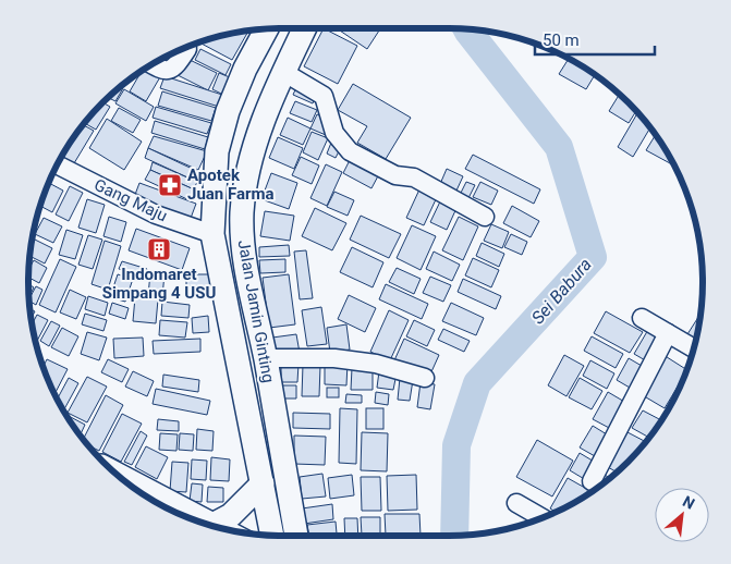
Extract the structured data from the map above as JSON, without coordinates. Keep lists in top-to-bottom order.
{
  "streets": {
    "main road": ["Jalan Jamin Ginting"],
    "street": ["Gang Maju"]
  },
  "crossings": [
    ["Gang Maju", "Jalan Jamin Ginting"]
  ],
  "water": ["Sei Babura"],
  "places": {
    "pharmacy": ["Apotek Juan Farma"],
    "building": ["Indomaret Simpang 4 USU"]
  },
  "scale_bar": "50 m",
  "north": "top right"
}
